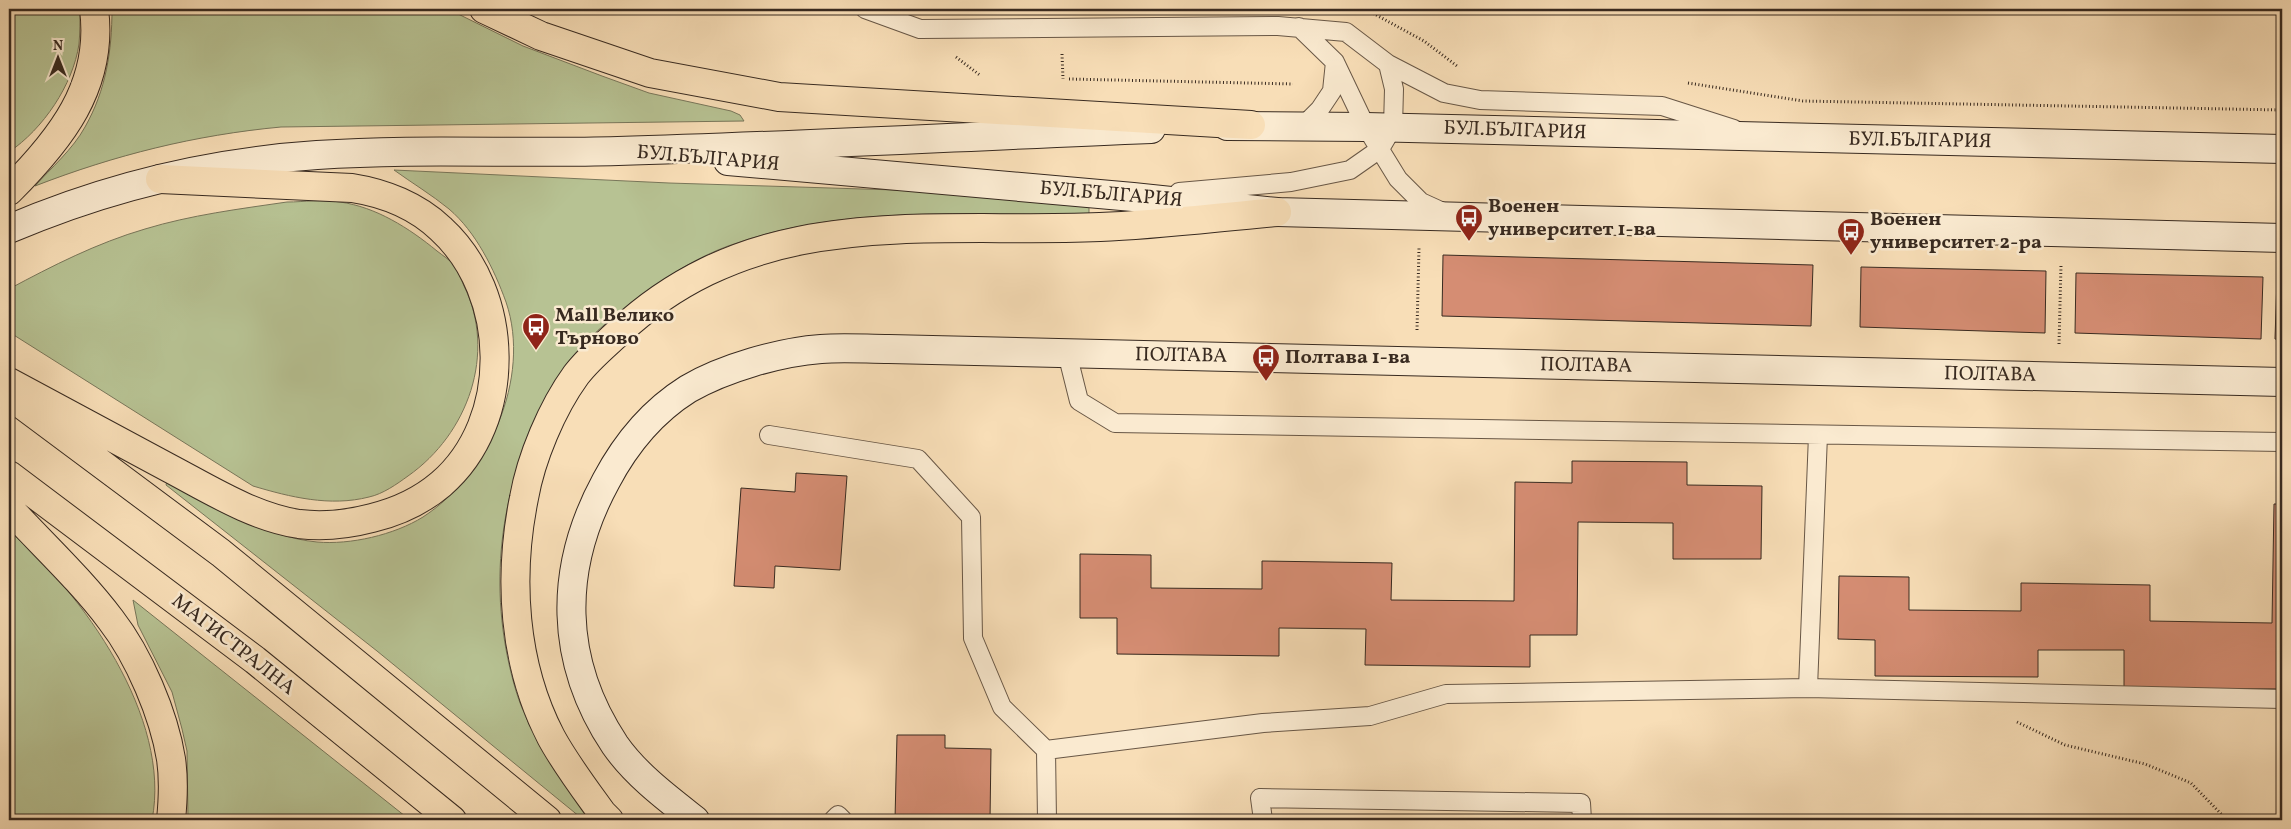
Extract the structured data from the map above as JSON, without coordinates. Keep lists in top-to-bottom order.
{
  "streets": {
    "main road": ["БУЛ.БЪЛГАРИЯ", "ПОЛТАВА", "МАГИСТРАЛНА"]
  },
  "places": {
    "bus stop": [
      "Военен университет 1-ва",
      "Военен университет 2-ра",
      "Mall Велико Търново",
      "Полтава 1-ва"
    ]
  },
  "north": "top"
}
